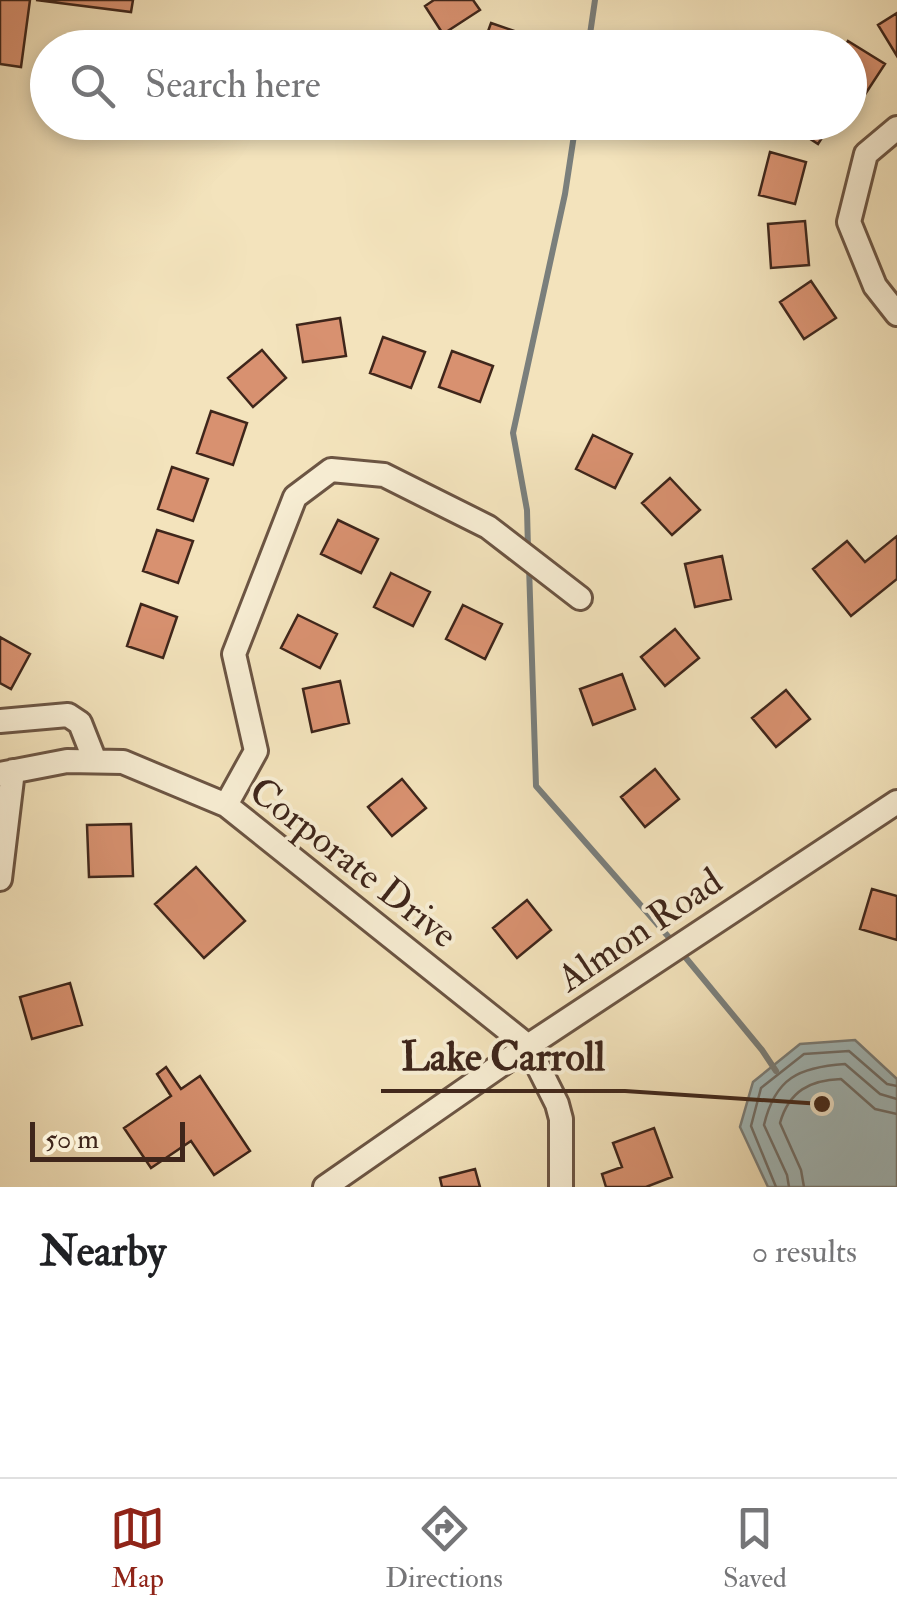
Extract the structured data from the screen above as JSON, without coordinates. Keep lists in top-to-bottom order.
{
  "streets": {
    "street": ["Corporate Drive", "Almon Road"]
  },
  "crossings": [
    ["Corporate Drive", "Almon Road"]
  ],
  "places": ["Lake Carroll"],
  "scale_bar": "50 m",
  "page": {
    "search": "Search here",
    "scale": "50 m",
    "heading": ["Nearby", "0 results"],
    "nav": ["Map", "Directions", "Saved"]
  }
}
